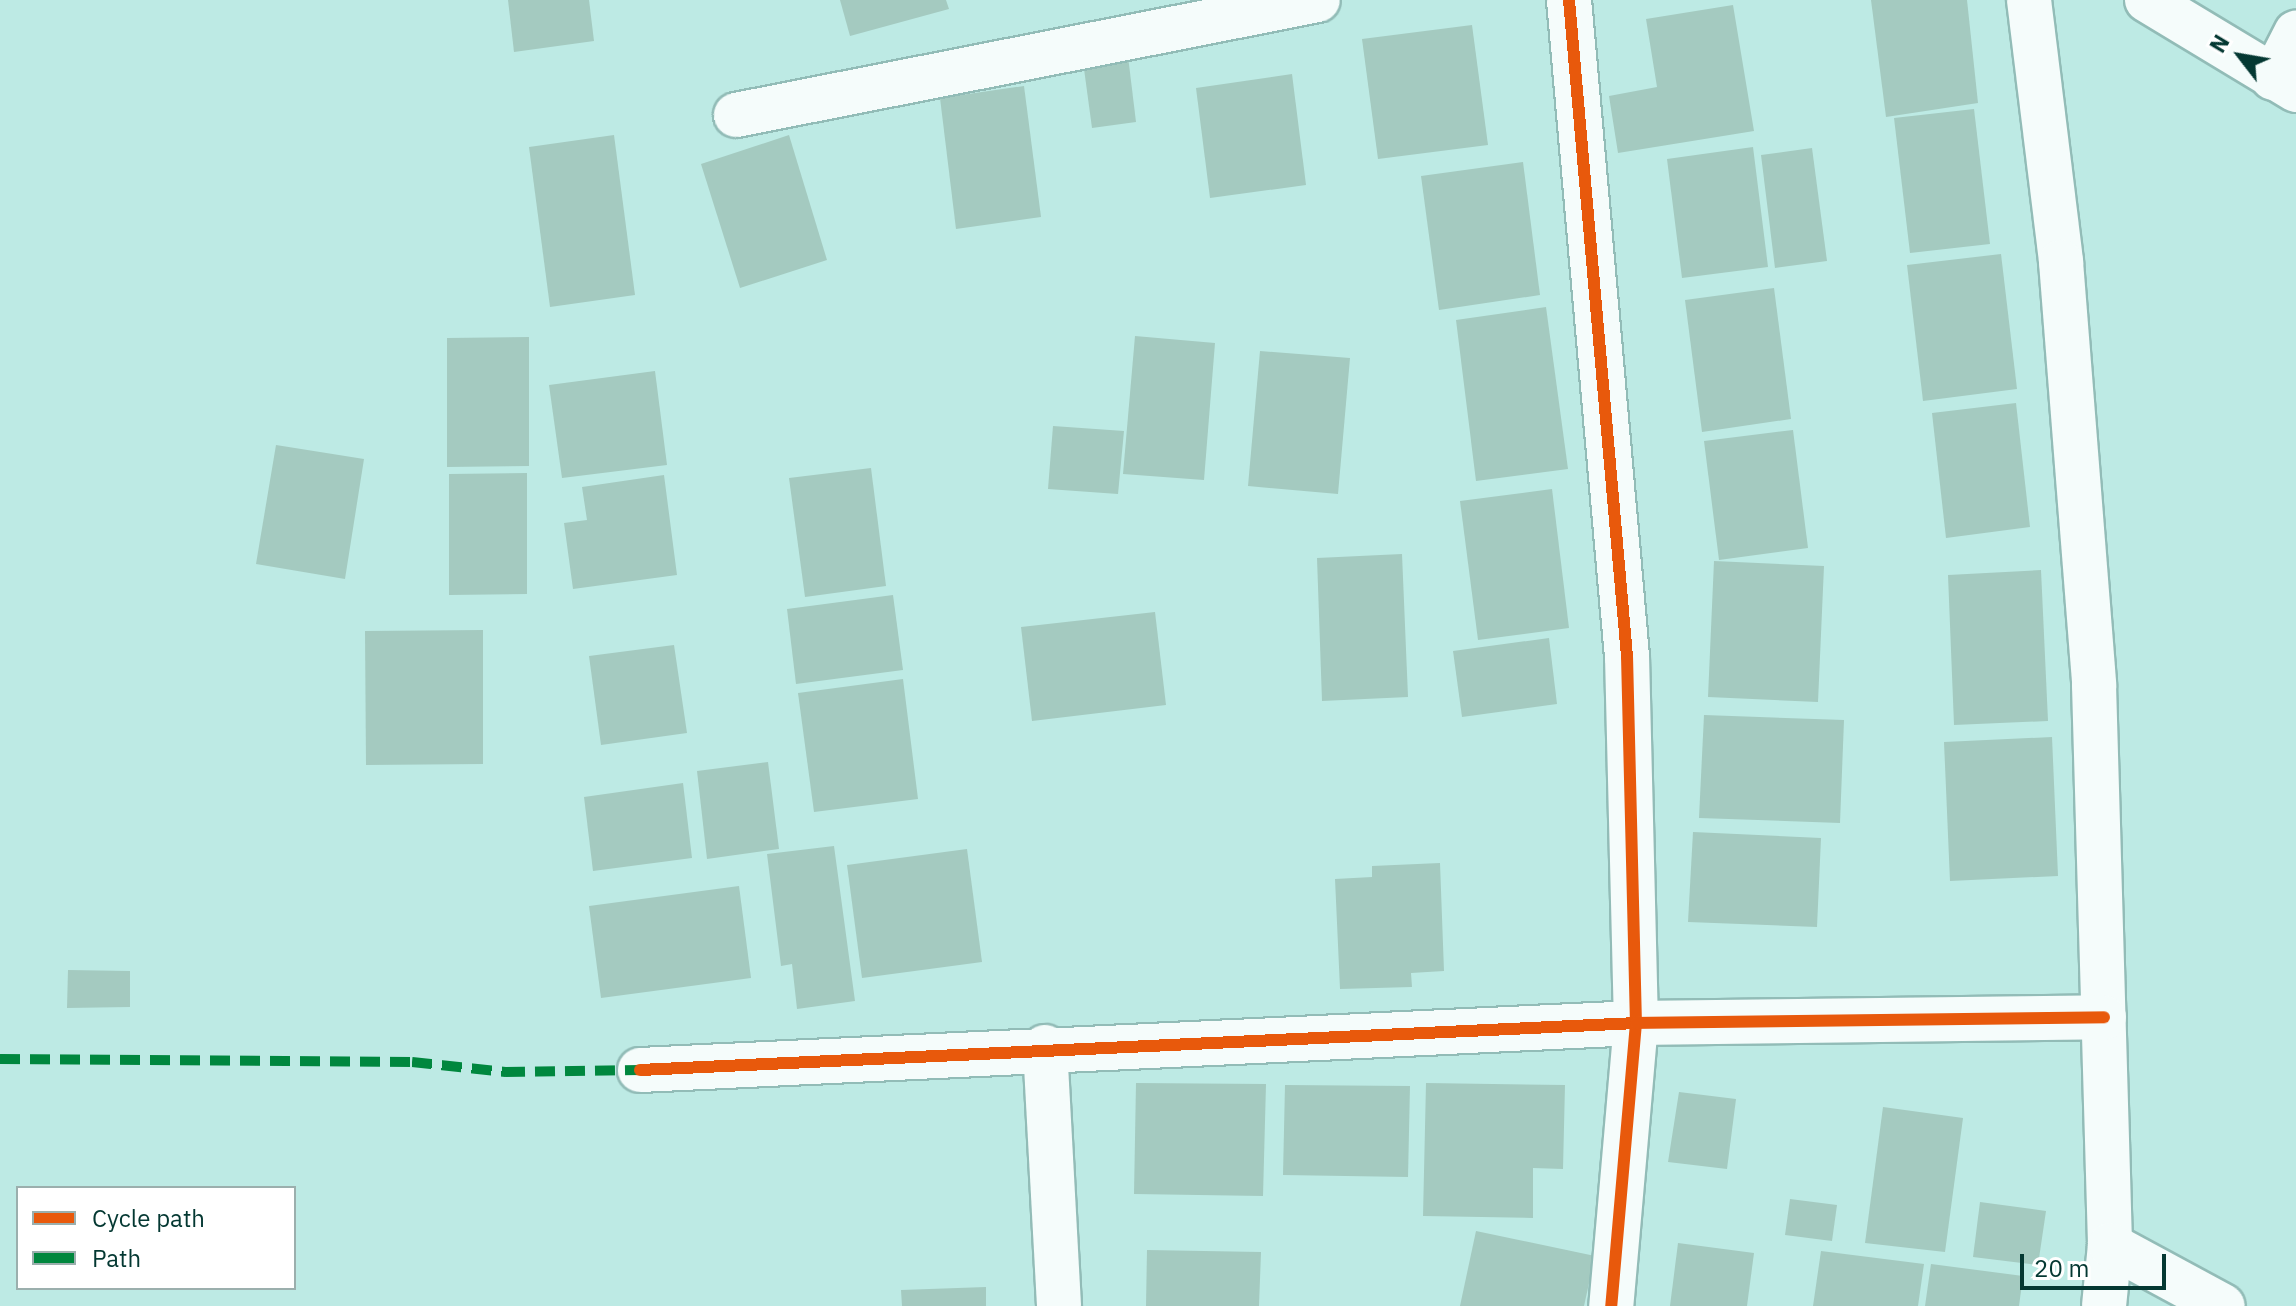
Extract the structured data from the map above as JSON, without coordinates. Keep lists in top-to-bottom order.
{
  "legend": ["Cycle path", "Path"],
  "scale_bar": "20 m",
  "north": "top left"
}
